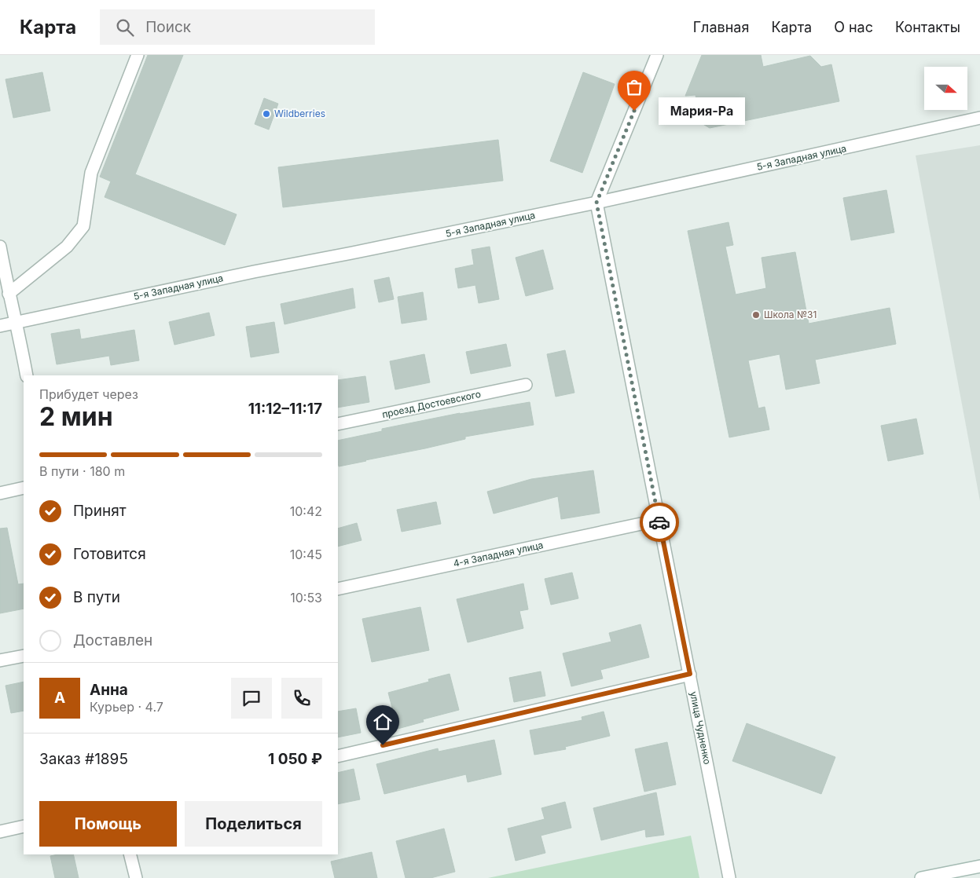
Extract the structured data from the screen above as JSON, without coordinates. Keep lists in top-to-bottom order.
{
  "streets": {
    "street": [
      "5-я Западная улица",
      "проезд Достоевского",
      "4-я Западная улица",
      "улица Чудненко"
    ]
  },
  "crossings": [
    ["5-я Западная улица", "улица Чудненко"],
    ["4-я Западная улица", "улица Чудненко"]
  ],
  "places": ["Мария-Ра", "Wildberries", "Школа №31"],
  "north": "right",
  "page": {
    "header": "Карта",
    "search": "Поиск",
    "nav": [
      "Главная",
      "Карта",
      "О нас",
      "Контакты"
    ],
    "bubble": "Мария-Ра",
    "heading": ["2 мин", "Прибудет через", "11:12–11:17"],
    "panel": [
      "Анна",
      "Курьер · 4.7",
      "Заказ #1895",
      "1 050 ₽"
    ],
    "bar": "В пути · 180 m",
    "list": [
      ["Принят", "10:42"],
      ["Готовится", "10:45"],
      ["В пути", "10:53"],
      "Доставлен"
    ],
    "round": "А",
    "buttons": ["Помощь", "Поделиться"]
  }
}
